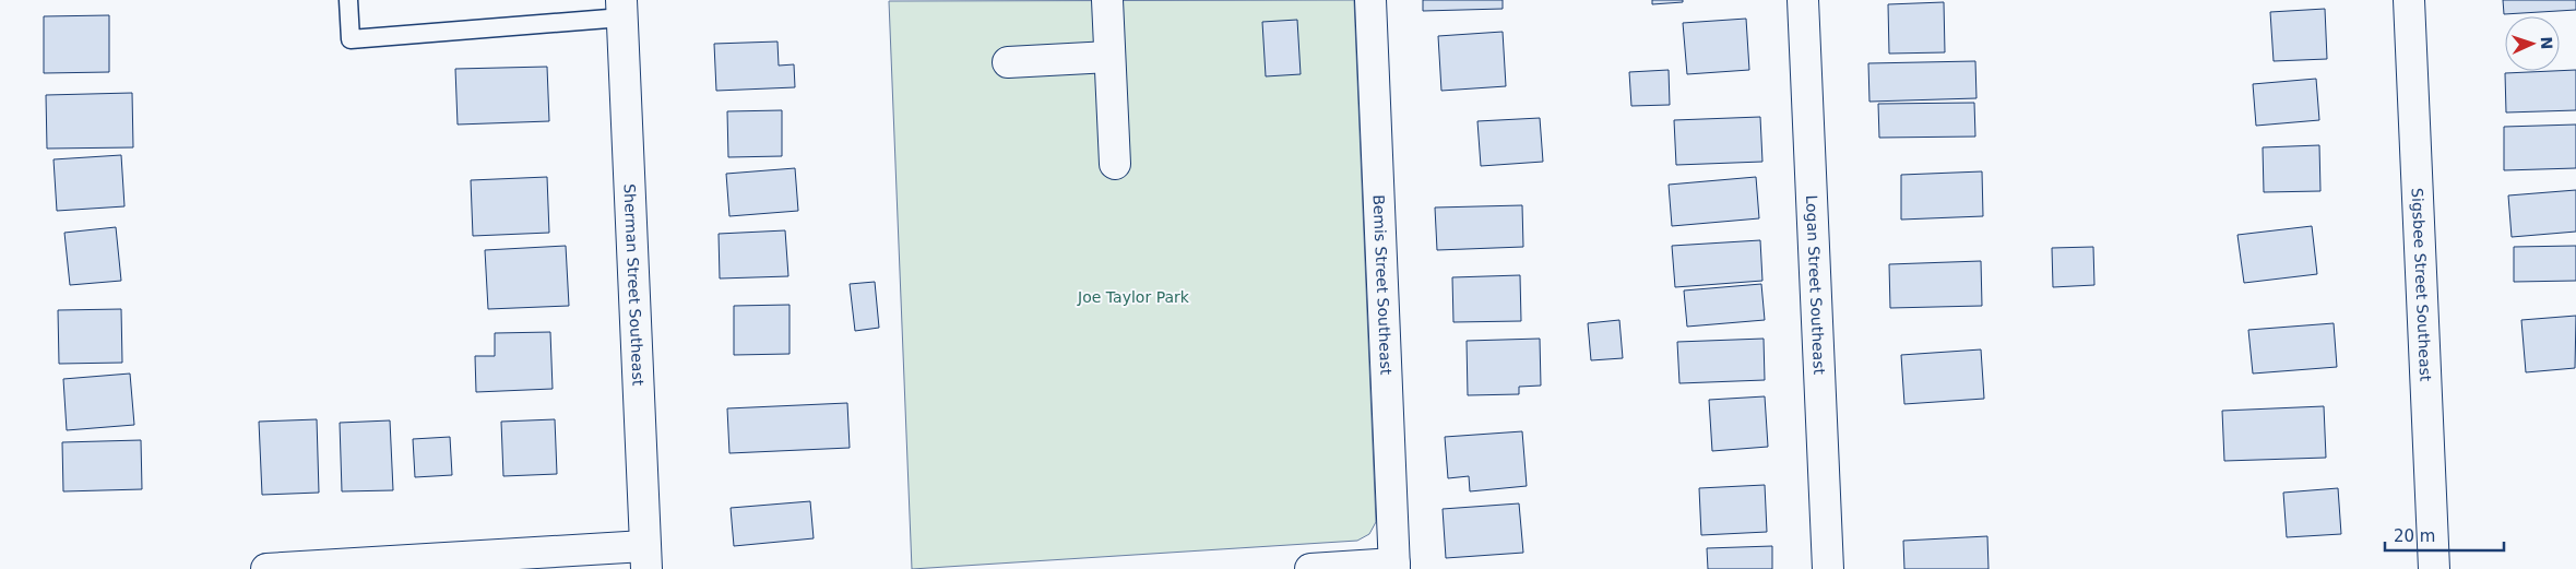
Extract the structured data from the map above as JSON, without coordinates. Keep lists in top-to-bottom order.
{
  "streets": {
    "street": [
      "Sherman Street Southeast",
      "Bemis Street Southeast",
      "Logan Street Southeast",
      "Sigsbee Street Southeast"
    ]
  },
  "parks": ["Joe Taylor Park"],
  "scale_bar": "20 m",
  "north": "right"
}
